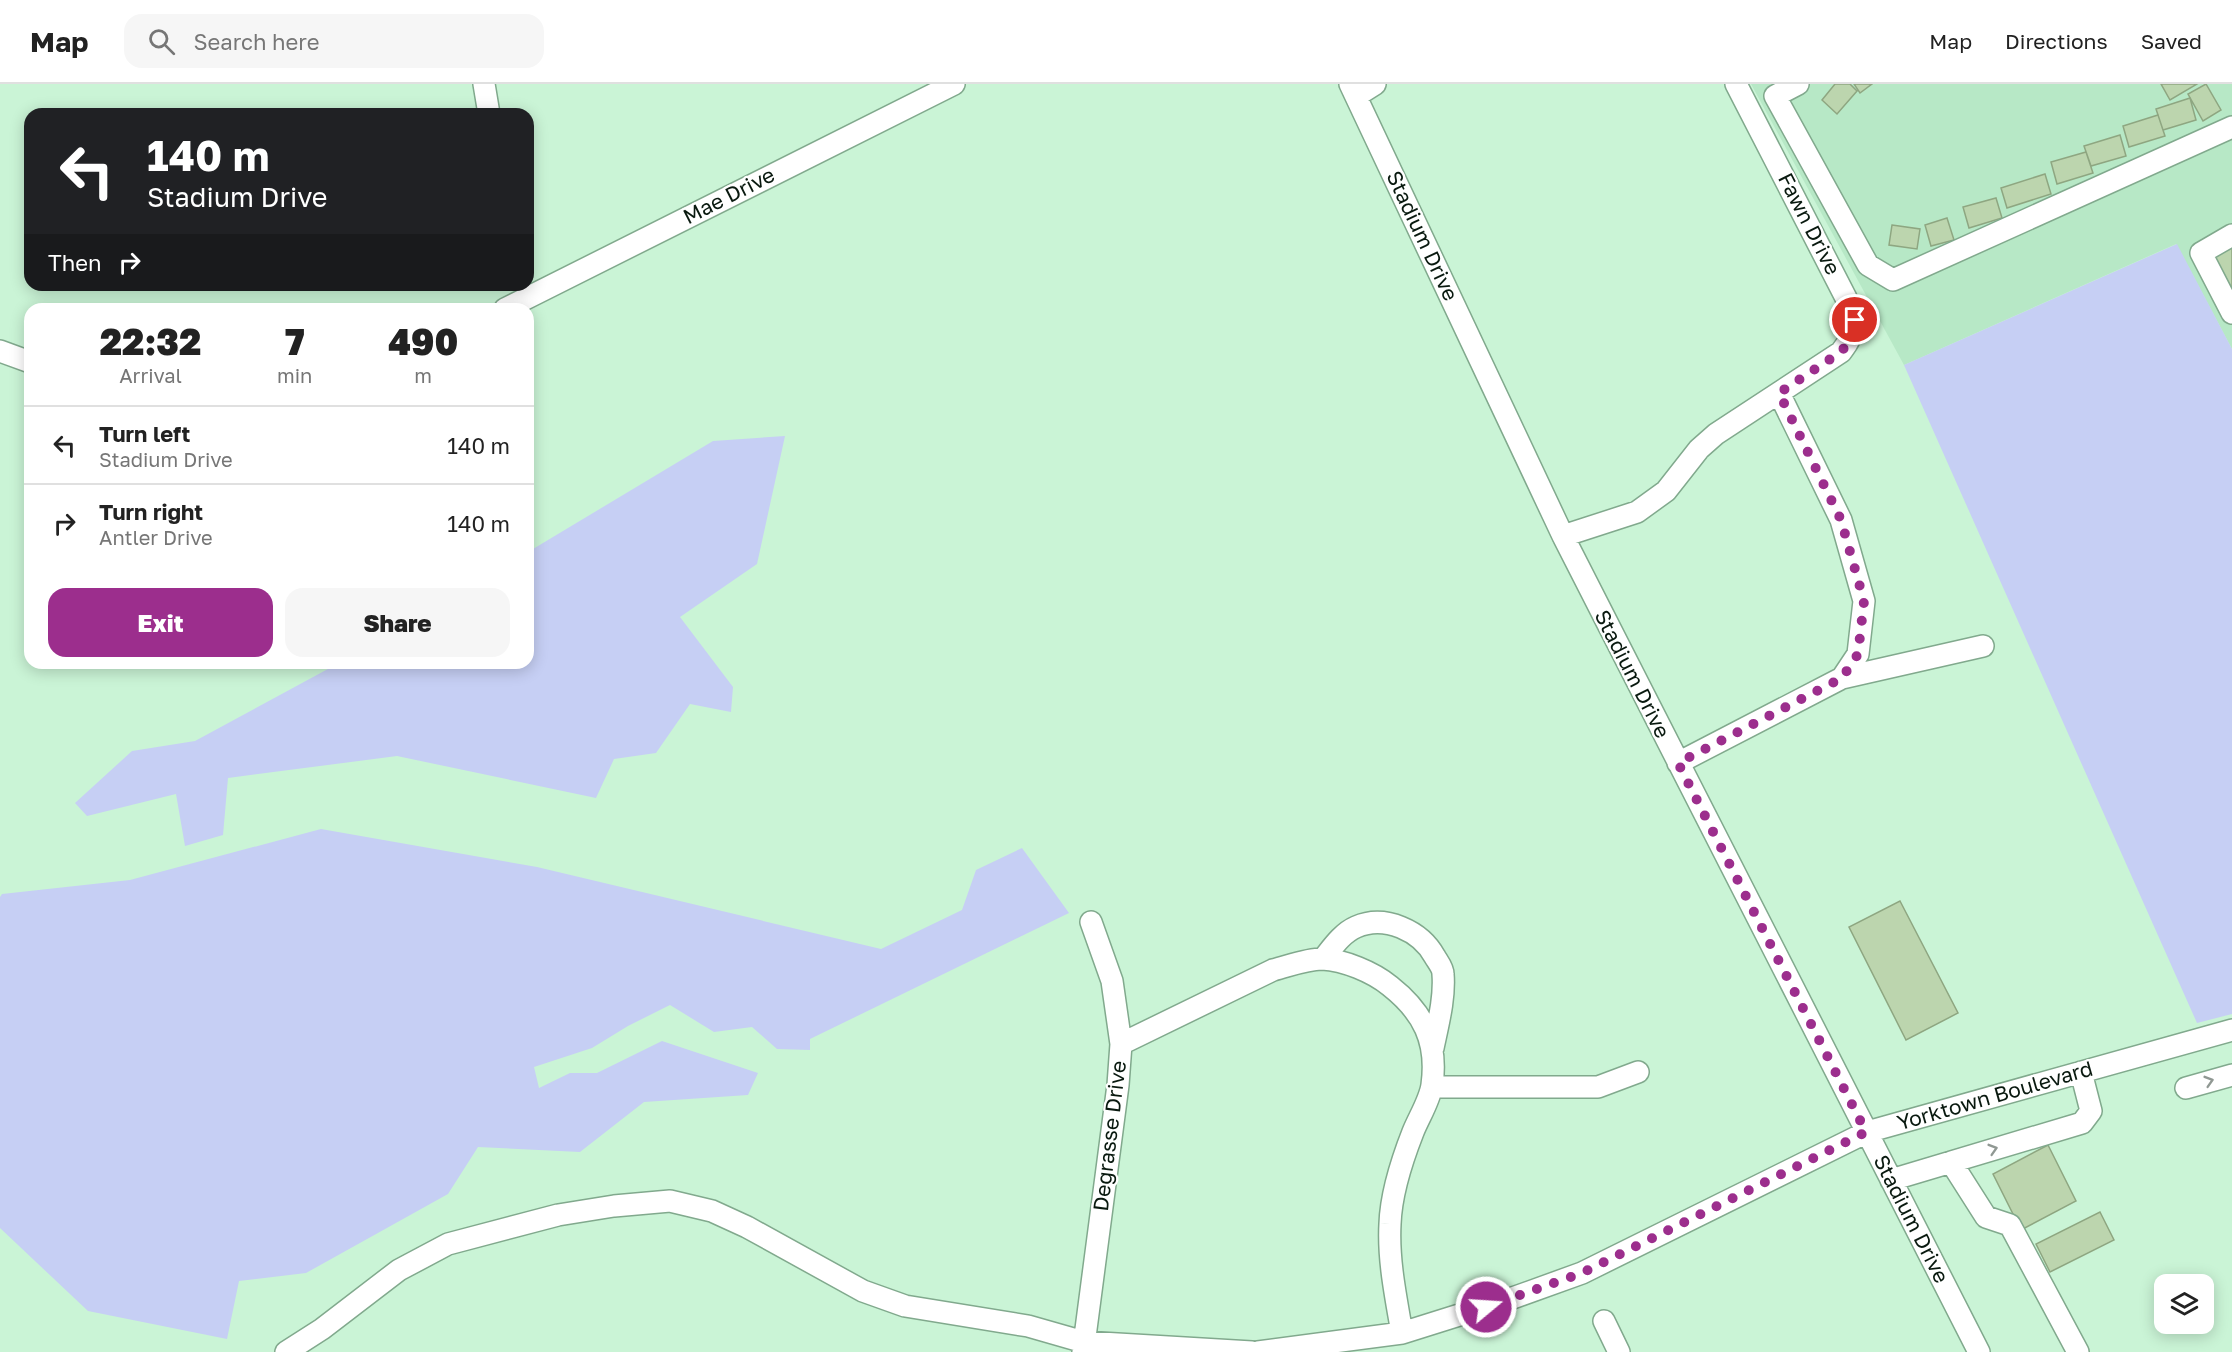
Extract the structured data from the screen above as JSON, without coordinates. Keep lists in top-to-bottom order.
{
  "streets": {
    "street": [
      "Mae Drive",
      "Fawn Drive",
      "Stadium Drive",
      "Yorktown Boulevard",
      "Degrasse Drive"
    ]
  },
  "crossings": [
    ["Fawn Drive", "Stadium Drive"],
    ["Stadium Drive", "Yorktown Boulevard"]
  ],
  "page": {
    "header": "Map",
    "search": "Search here",
    "nav": ["Map", "Directions", "Saved"],
    "turn": ["140 m", "Stadium Drive"],
    "then": "Then",
    "eta": [
      "22:32",
      "Arrival",
      "7",
      "min",
      "490",
      "m"
    ],
    "list": [
      {
        "name": "Turn left",
        "note": "Stadium Drive",
        "value": "140 m"
      },
      {
        "name": "Turn right",
        "note": "Antler Drive",
        "value": "140 m"
      }
    ],
    "buttons": ["Exit", "Share"]
  }
}
